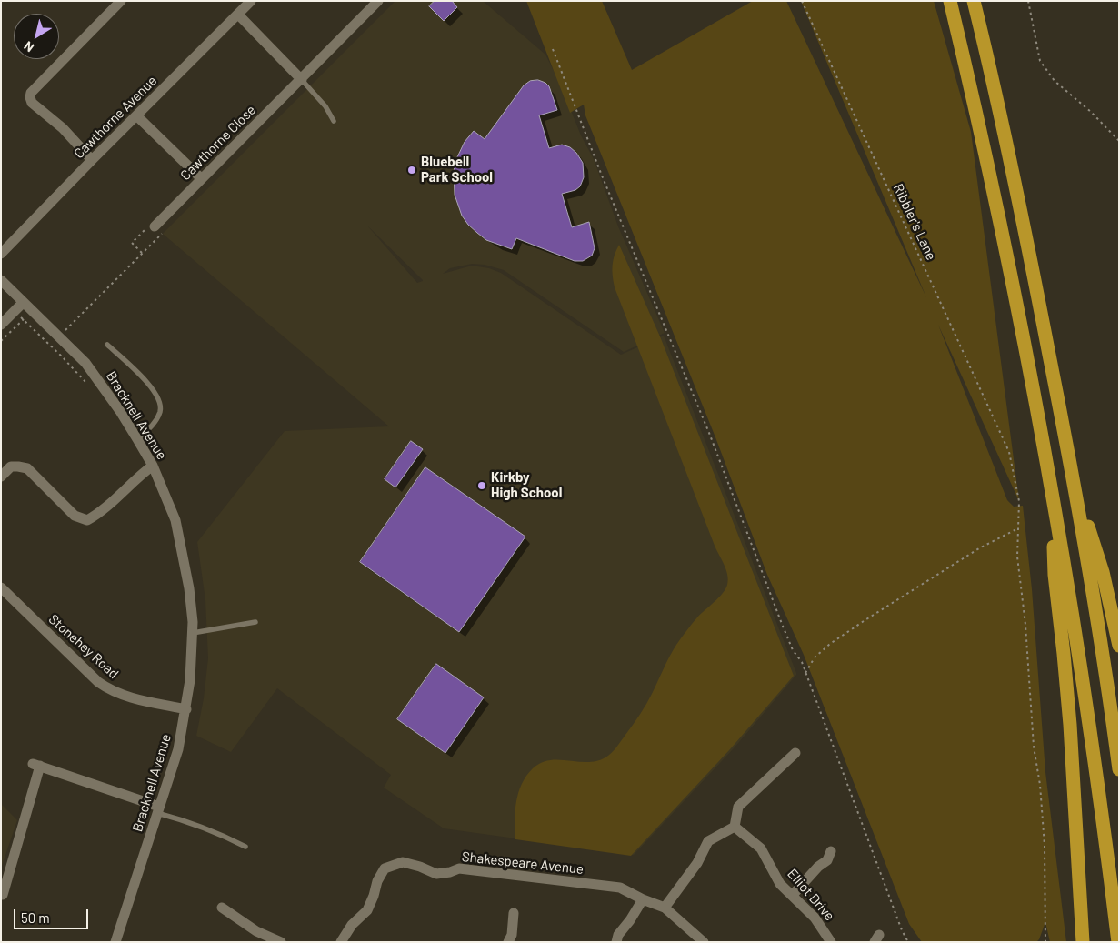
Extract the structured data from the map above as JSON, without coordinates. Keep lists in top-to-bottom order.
{
  "streets": {
    "street": [
      "Cawthorne Avenue",
      "Cawthorne Close",
      "Bracknell Avenue",
      "Stonehey Road",
      "Shakespeare Avenue",
      "Elliot Drive"
    ],
    "path": ["Ribbler's Lane"]
  },
  "crossings": [
    ["Bracknell Avenue", "Stonehey Road"]
  ],
  "places": ["Bluebell Park School", "Kirkby High School"],
  "scale_bar": "50 m",
  "north": "bottom left"
}
